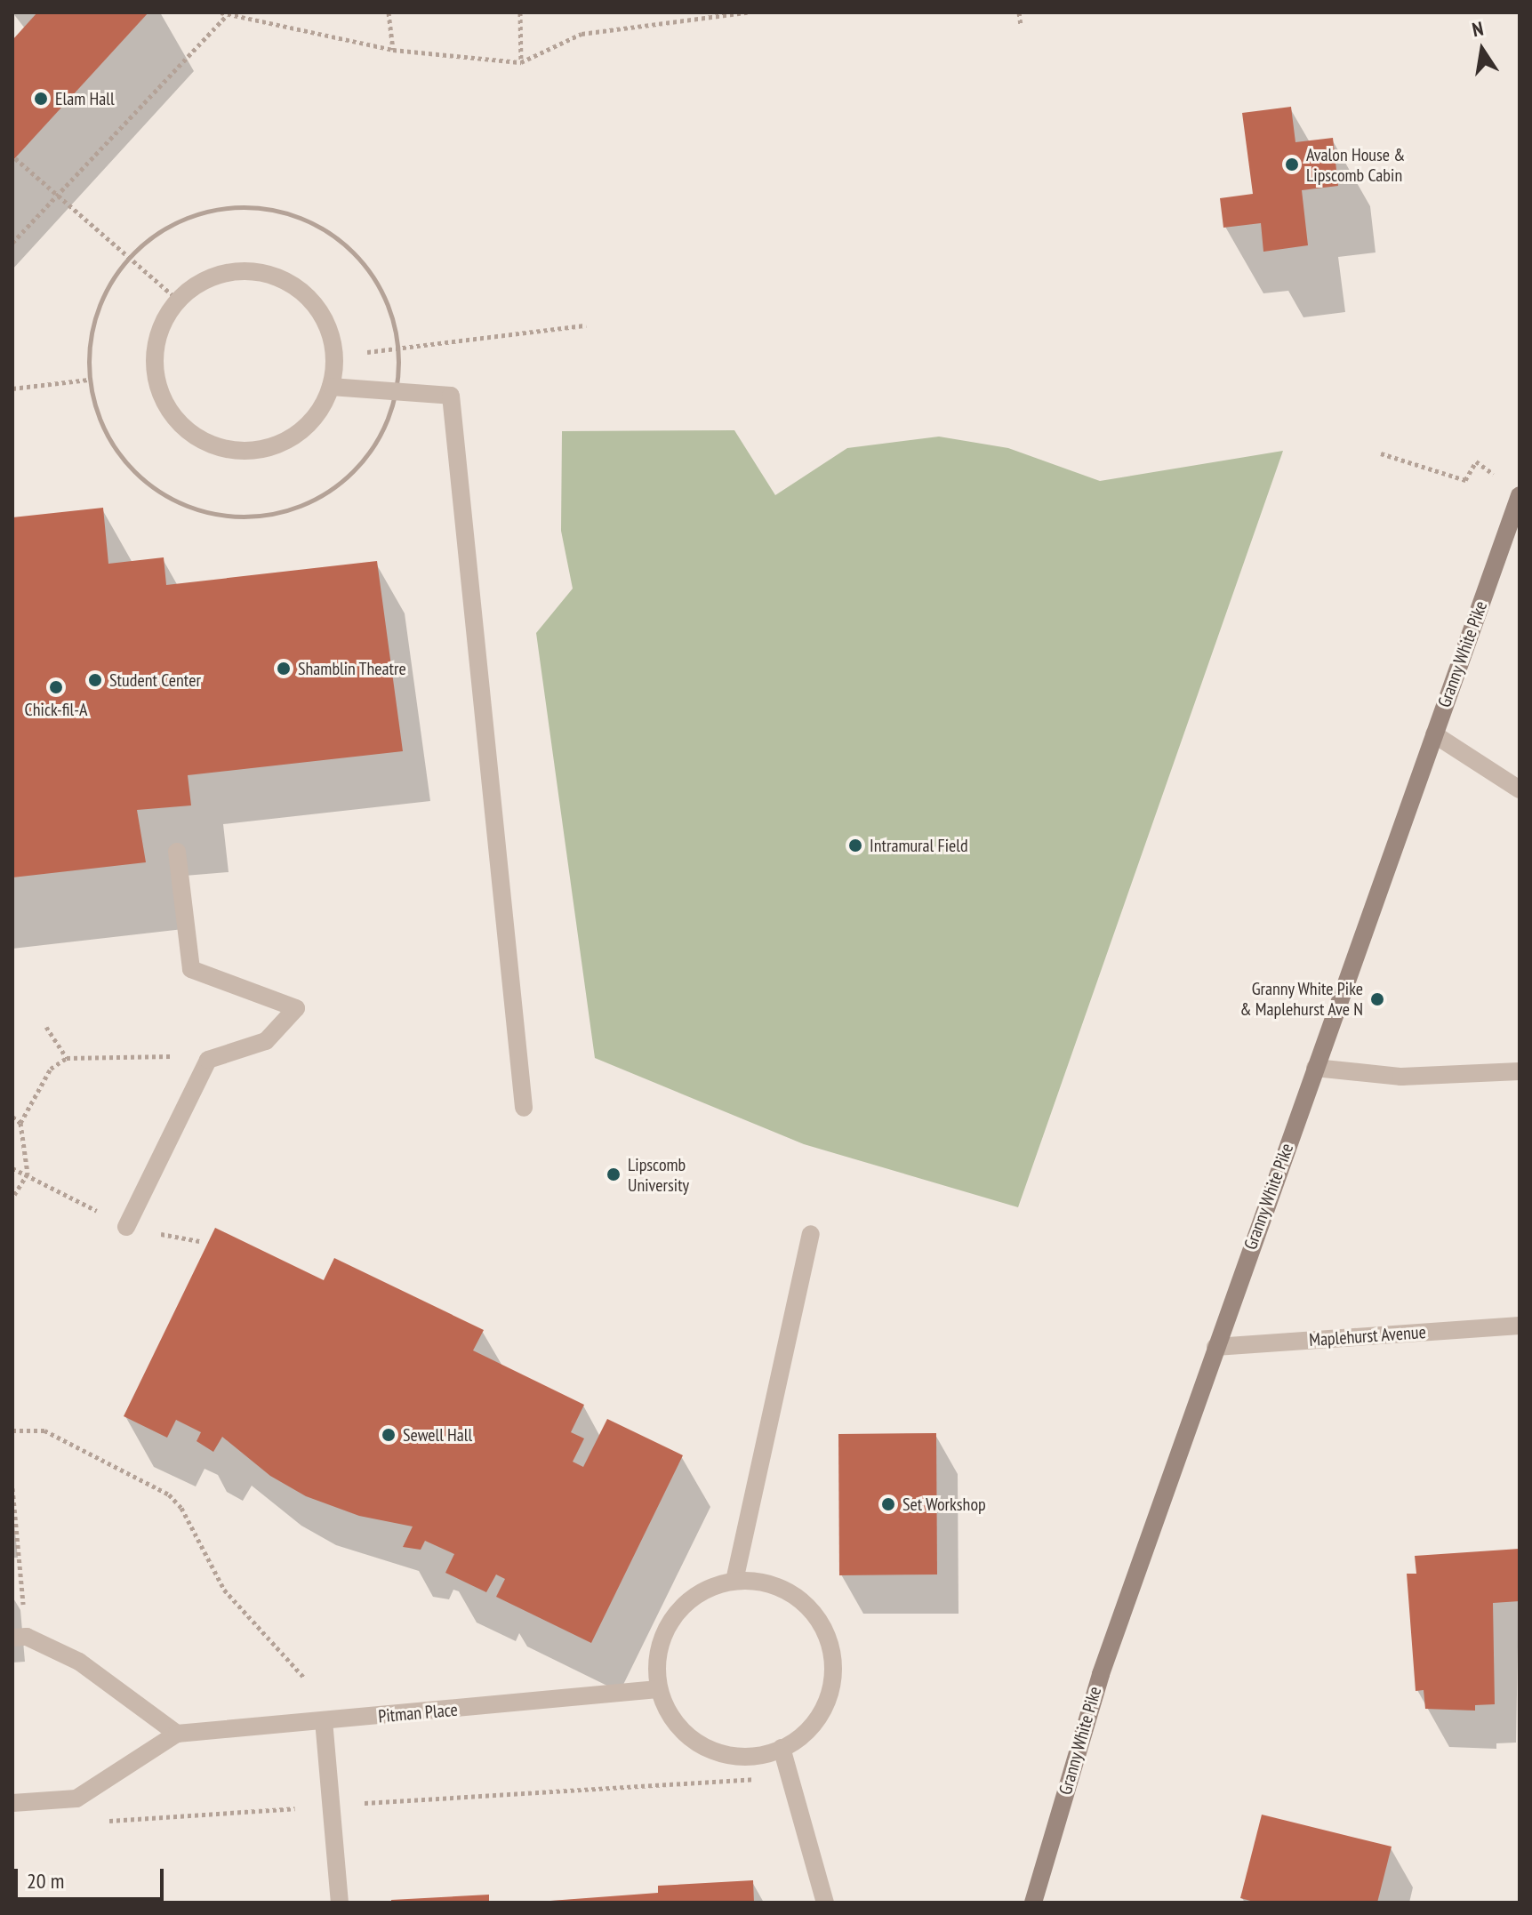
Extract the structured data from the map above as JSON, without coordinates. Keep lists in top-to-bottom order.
{
  "streets": {
    "main road": ["Granny White Pike"],
    "street": ["Maplehurst Avenue", "Pitman Place"]
  },
  "crossings": [
    ["Granny White Pike", "Maplehurst Avenue"]
  ],
  "places": [
    "Elam Hall",
    "Avalon House & Lipscomb Cabin",
    "Shamblin Theatre",
    "Student Center",
    "Chick-fil-A",
    "Intramural Field",
    "Granny White Pike & Maplehurst Ave N",
    "Lipscomb University",
    "Sewell Hall",
    "Set Workshop"
  ],
  "scale_bar": "20 m",
  "north": "top"
}
